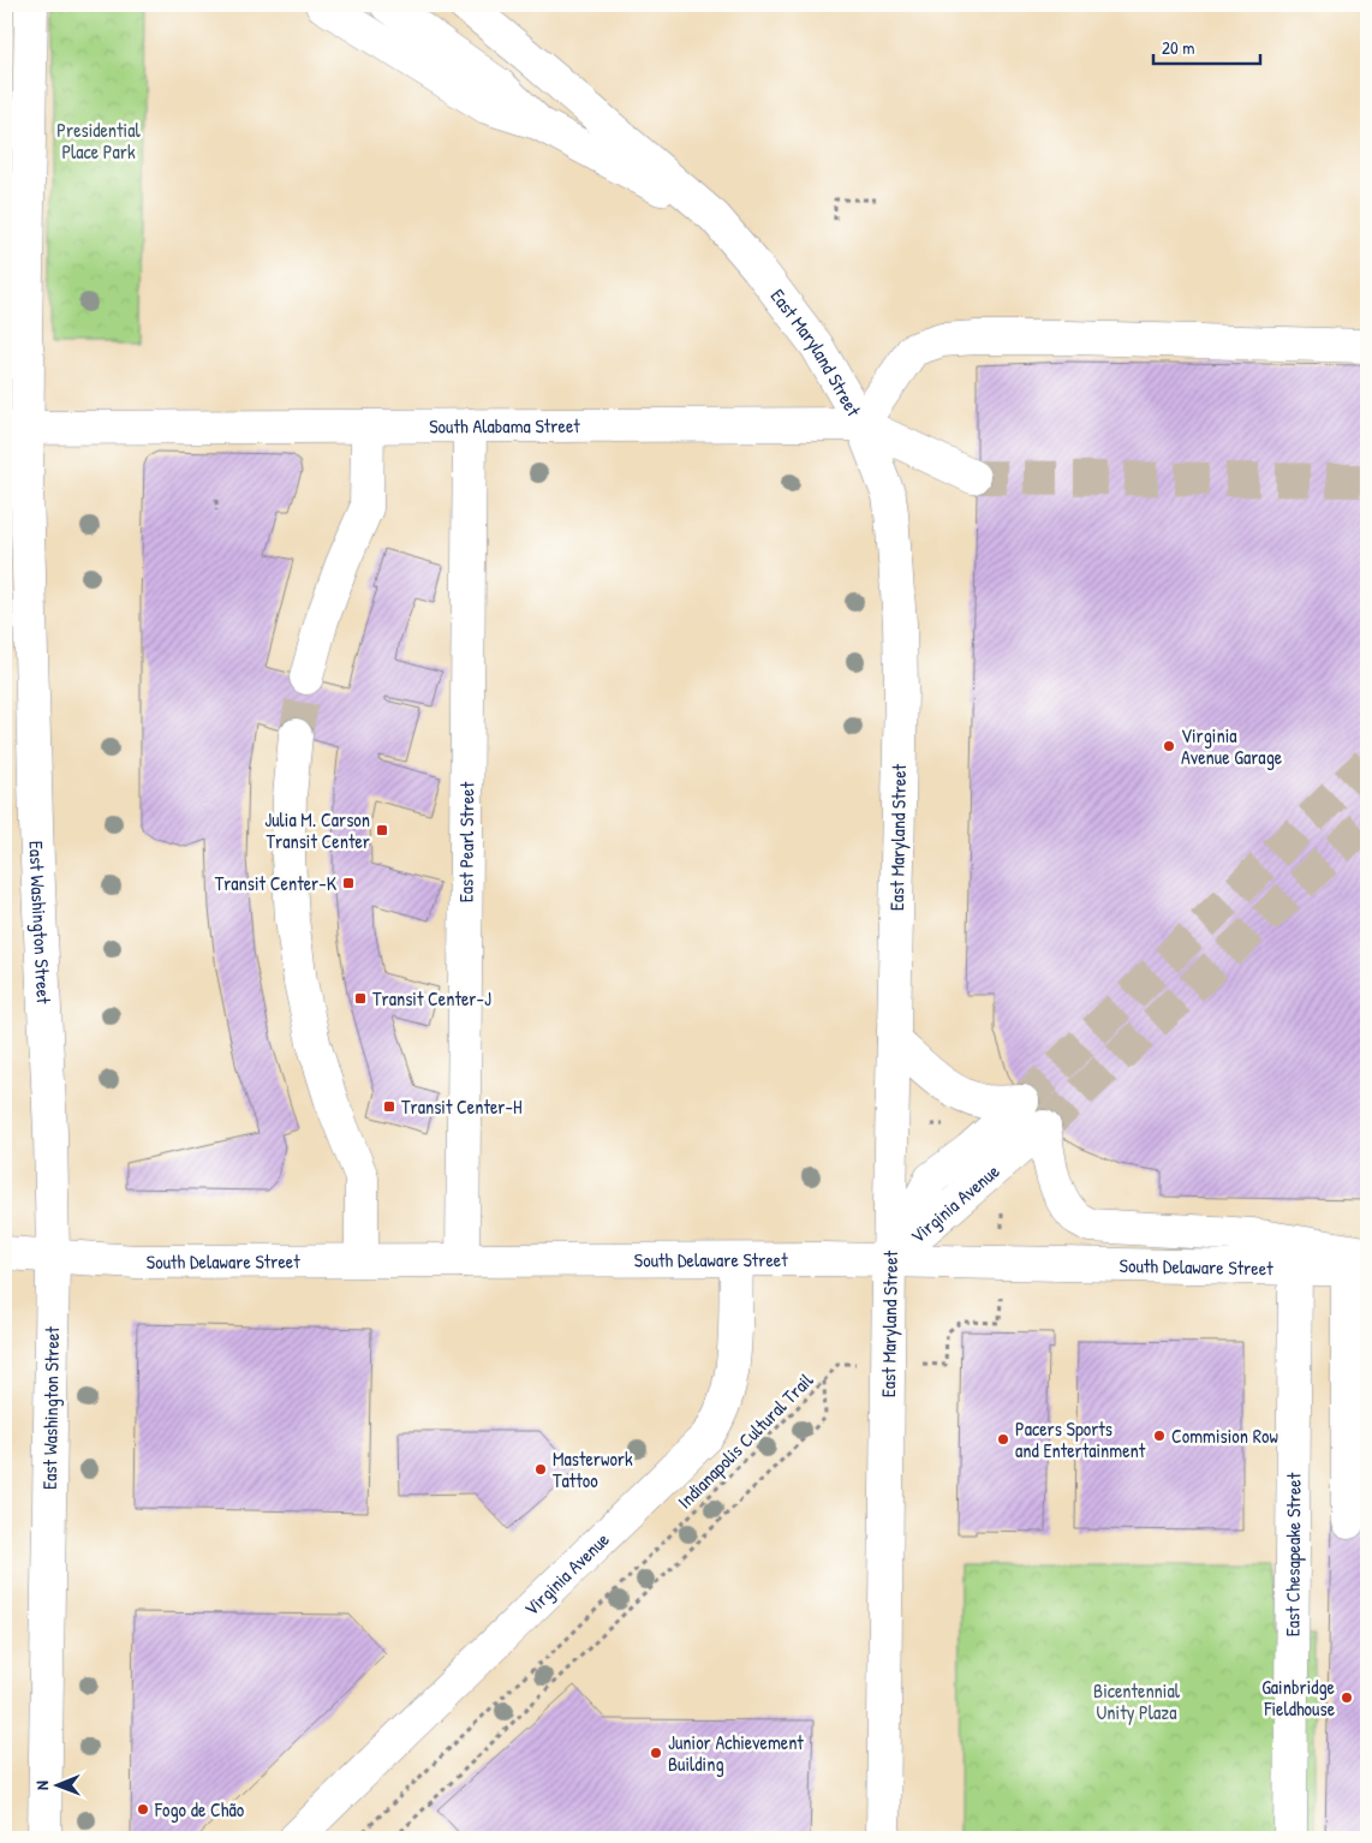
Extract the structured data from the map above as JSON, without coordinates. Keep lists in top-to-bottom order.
{
  "streets": {
    "main road": [
      "East Maryland Street",
      "South Alabama Street",
      "East Pearl Street",
      "East Washington Street",
      "Virginia Avenue",
      "South Delaware Street",
      "East Chesapeake Street"
    ],
    "path": ["Indianapolis Cultural Trail"]
  },
  "crossings": [
    ["East Maryland Street", "South Alabama Street"],
    ["East Maryland Street", "Virginia Avenue"],
    ["East Maryland Street", "South Delaware Street"],
    ["South Alabama Street", "East Pearl Street"],
    ["South Alabama Street", "East Washington Street"],
    ["East Pearl Street", "South Delaware Street"],
    ["East Washington Street", "South Delaware Street"],
    ["Virginia Avenue", "South Delaware Street"],
    ["South Delaware Street", "East Chesapeake Street"]
  ],
  "parks": ["Presidential Place Park", "Bicentennial Unity Plaza"],
  "places": {
    "other": [
      "Virginia Avenue Garage",
      "Commision Row",
      "Pacers Sports and Entertainment",
      "Masterwork Tattoo",
      "Gainbridge Fieldhouse",
      "Junior Achievement Building",
      "Fogo de Chão"
    ],
    "transit": [
      "Julia M. Carson Transit Center",
      "Transit Center-K",
      "Transit Center-J",
      "Transit Center-H"
    ]
  },
  "scale_bar": "20 m",
  "north": "left"
}
